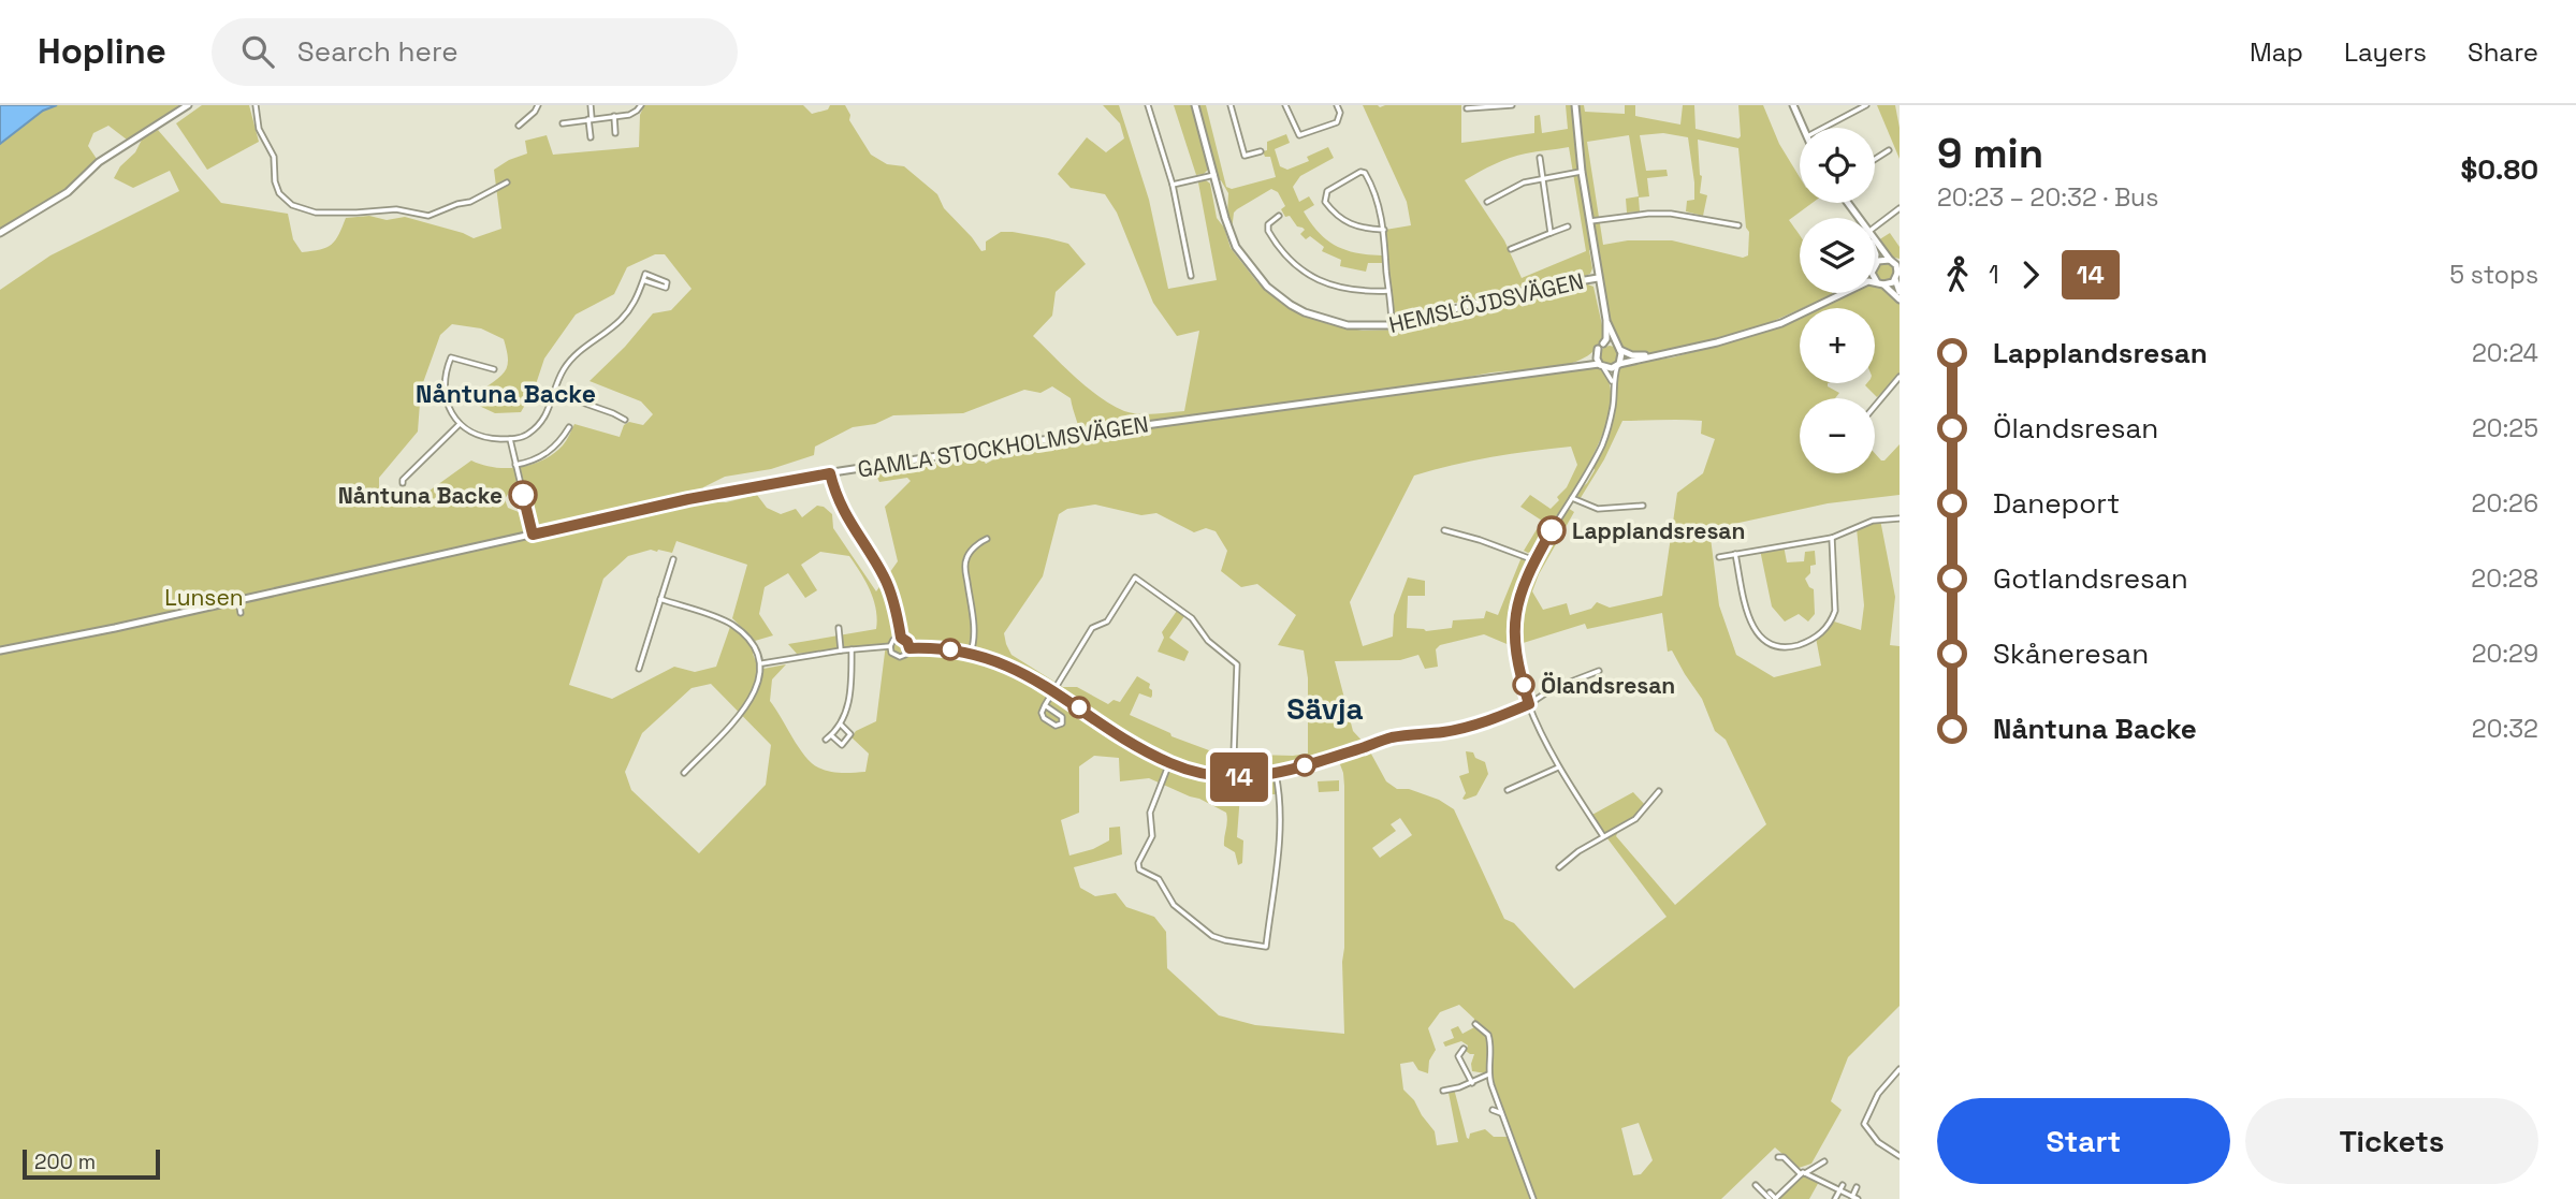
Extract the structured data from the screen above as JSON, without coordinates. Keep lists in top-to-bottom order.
{
  "streets": {
    "main road": ["HEMSLÖJDSVÄGEN", "GAMLA STOCKHOLMSVÄGEN"]
  },
  "districts": ["Nåntuna Backe", "Sävja"],
  "parks": ["Lunsen"],
  "places": ["Nåntuna Backe", "Lapplandsresan", "Ölandsresan"],
  "lines": ["bus line 14"],
  "scale_bar": "200 m",
  "page": {
    "header": "Hopline",
    "search": "Search here",
    "nav": ["Map", "Layers", "Share"],
    "on_map": "14",
    "heading": ["9 min", "20:23 – 20:32 · Bus", "$0.80"],
    "map_buttons": ["+", "−"],
    "legs": ["1", "14", "5 stops"],
    "list": [
      {
        "name": "Lapplandsresan",
        "value": "20:24"
      },
      {
        "name": "Ölandsresan",
        "value": "20:25"
      },
      {
        "name": "Daneport",
        "value": "20:26"
      },
      {
        "name": "Gotlandsresan",
        "value": "20:28"
      },
      {
        "name": "Skåneresan",
        "value": "20:29"
      },
      {
        "name": "Nåntuna Backe",
        "value": "20:32"
      }
    ],
    "buttons": ["Start", "Tickets"],
    "scale": "200 m"
  }
}
